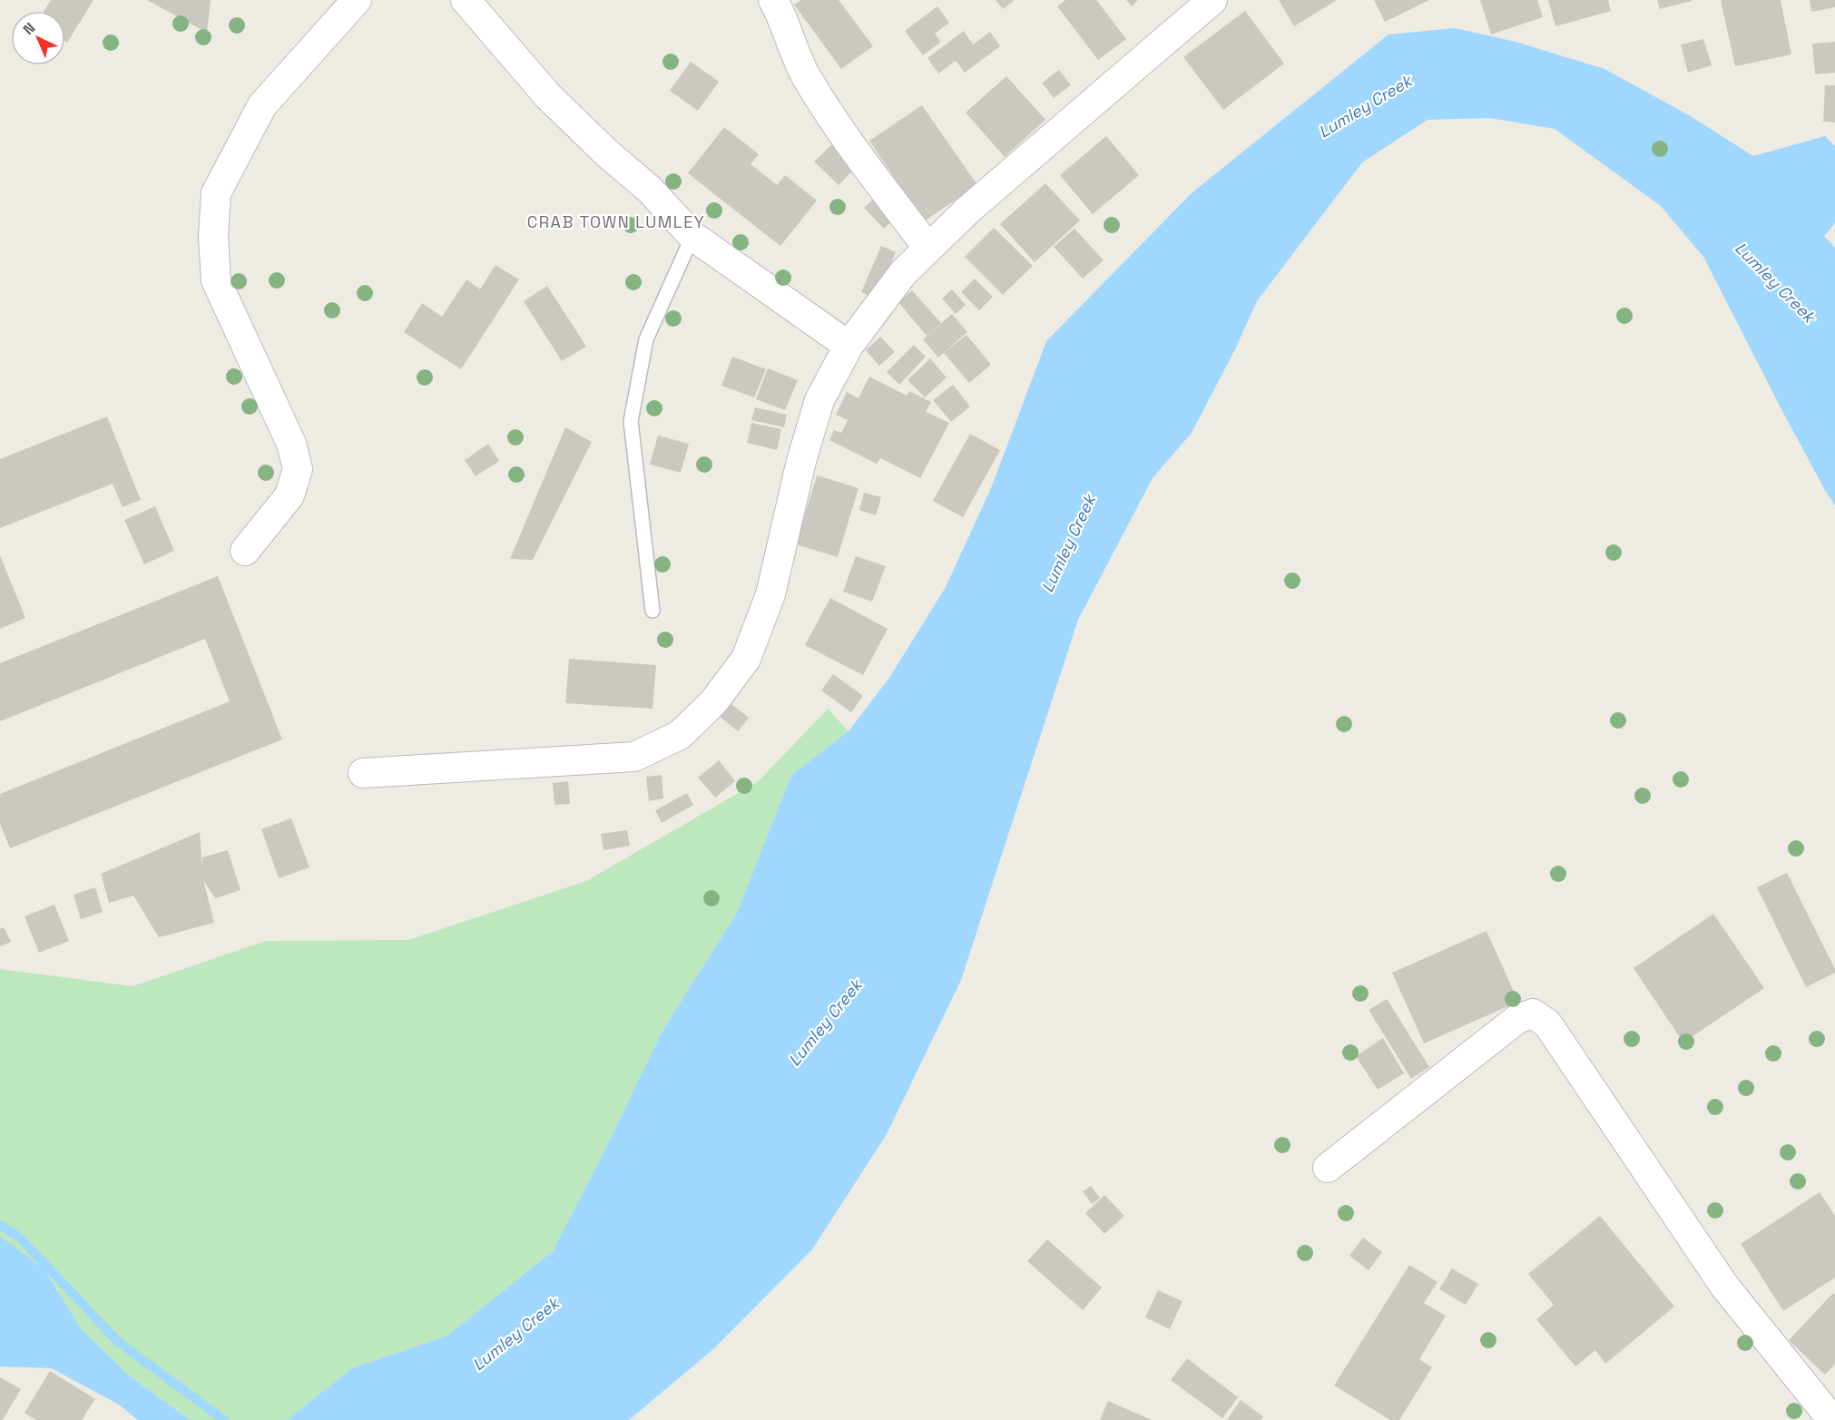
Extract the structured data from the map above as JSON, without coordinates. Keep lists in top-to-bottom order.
{
  "districts": ["CRAB TOWN LUMLEY"],
  "water": ["Lumley Creek"],
  "north": "top left"
}
